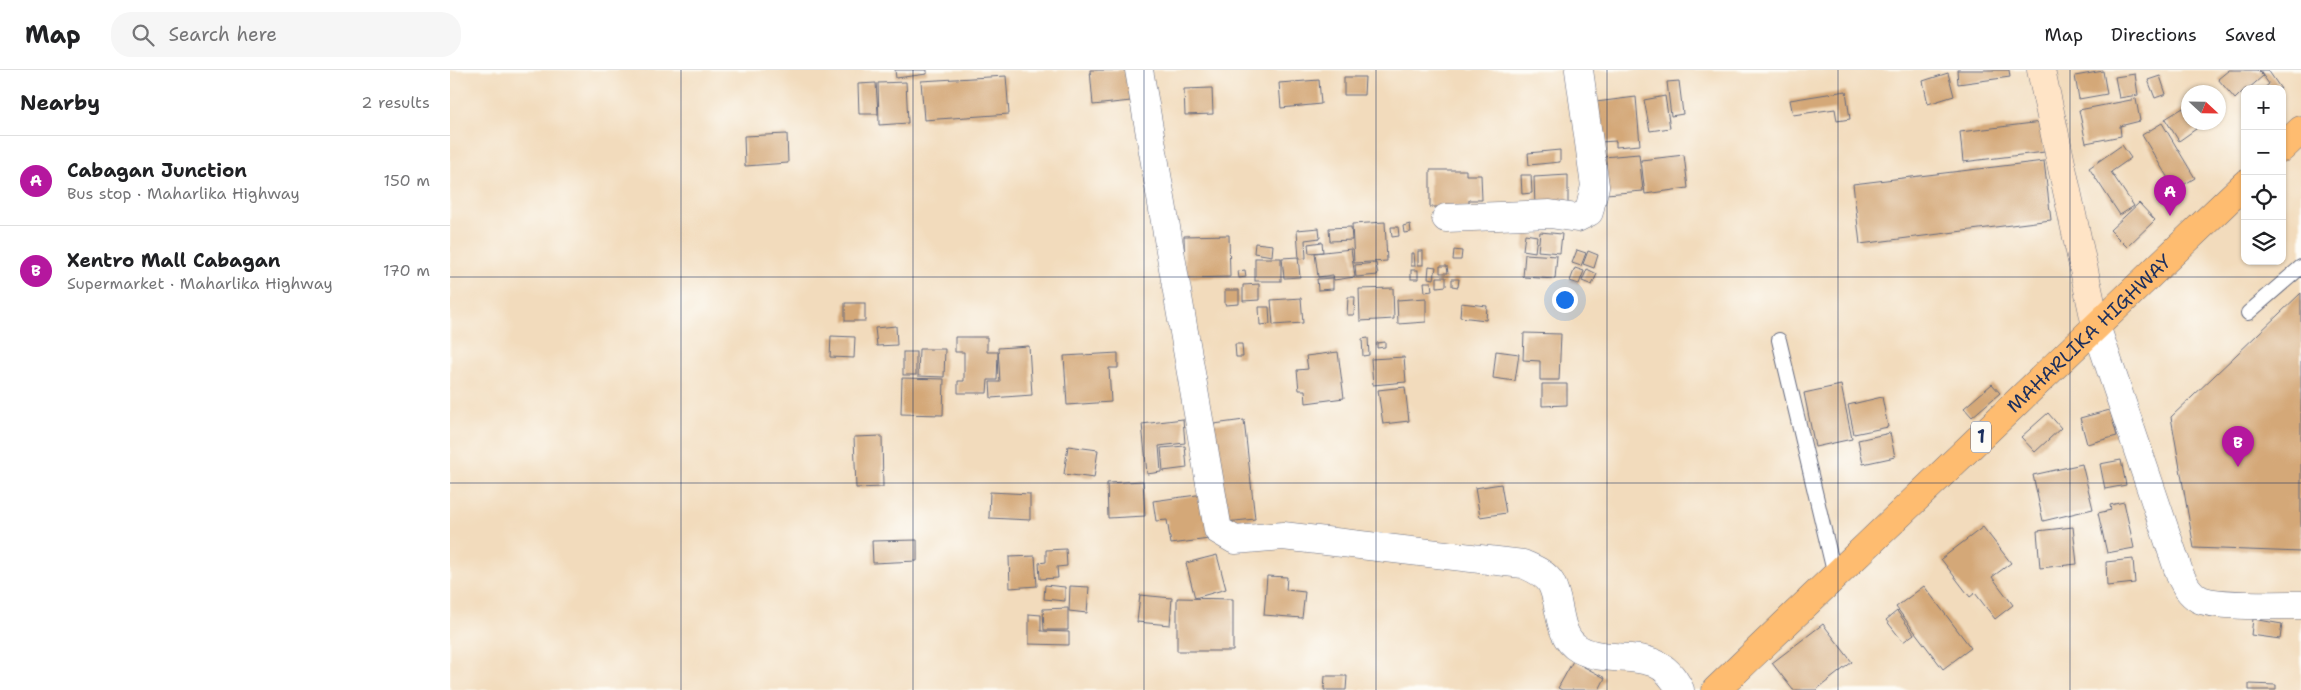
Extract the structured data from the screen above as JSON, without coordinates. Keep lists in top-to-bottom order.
{
  "streets": {
    "main road": ["MAHARLIKA HIGHWAY", "1"]
  },
  "north": "right",
  "page": {
    "header": "Map",
    "search": "Search here",
    "nav": ["Map", "Directions", "Saved"],
    "heading": ["Nearby", "2 results"],
    "map_buttons": ["+", "−"],
    "list": [
      {
        "mark": "A",
        "name": "Cabagan Junction",
        "note": "Bus stop · Maharlika Highway",
        "value": "150 m"
      },
      {
        "mark": "B",
        "name": "Xentro Mall Cabagan",
        "note": "Supermarket · Maharlika Highway",
        "value": "170 m"
      }
    ],
    "pins": ["A", "B"]
  }
}
